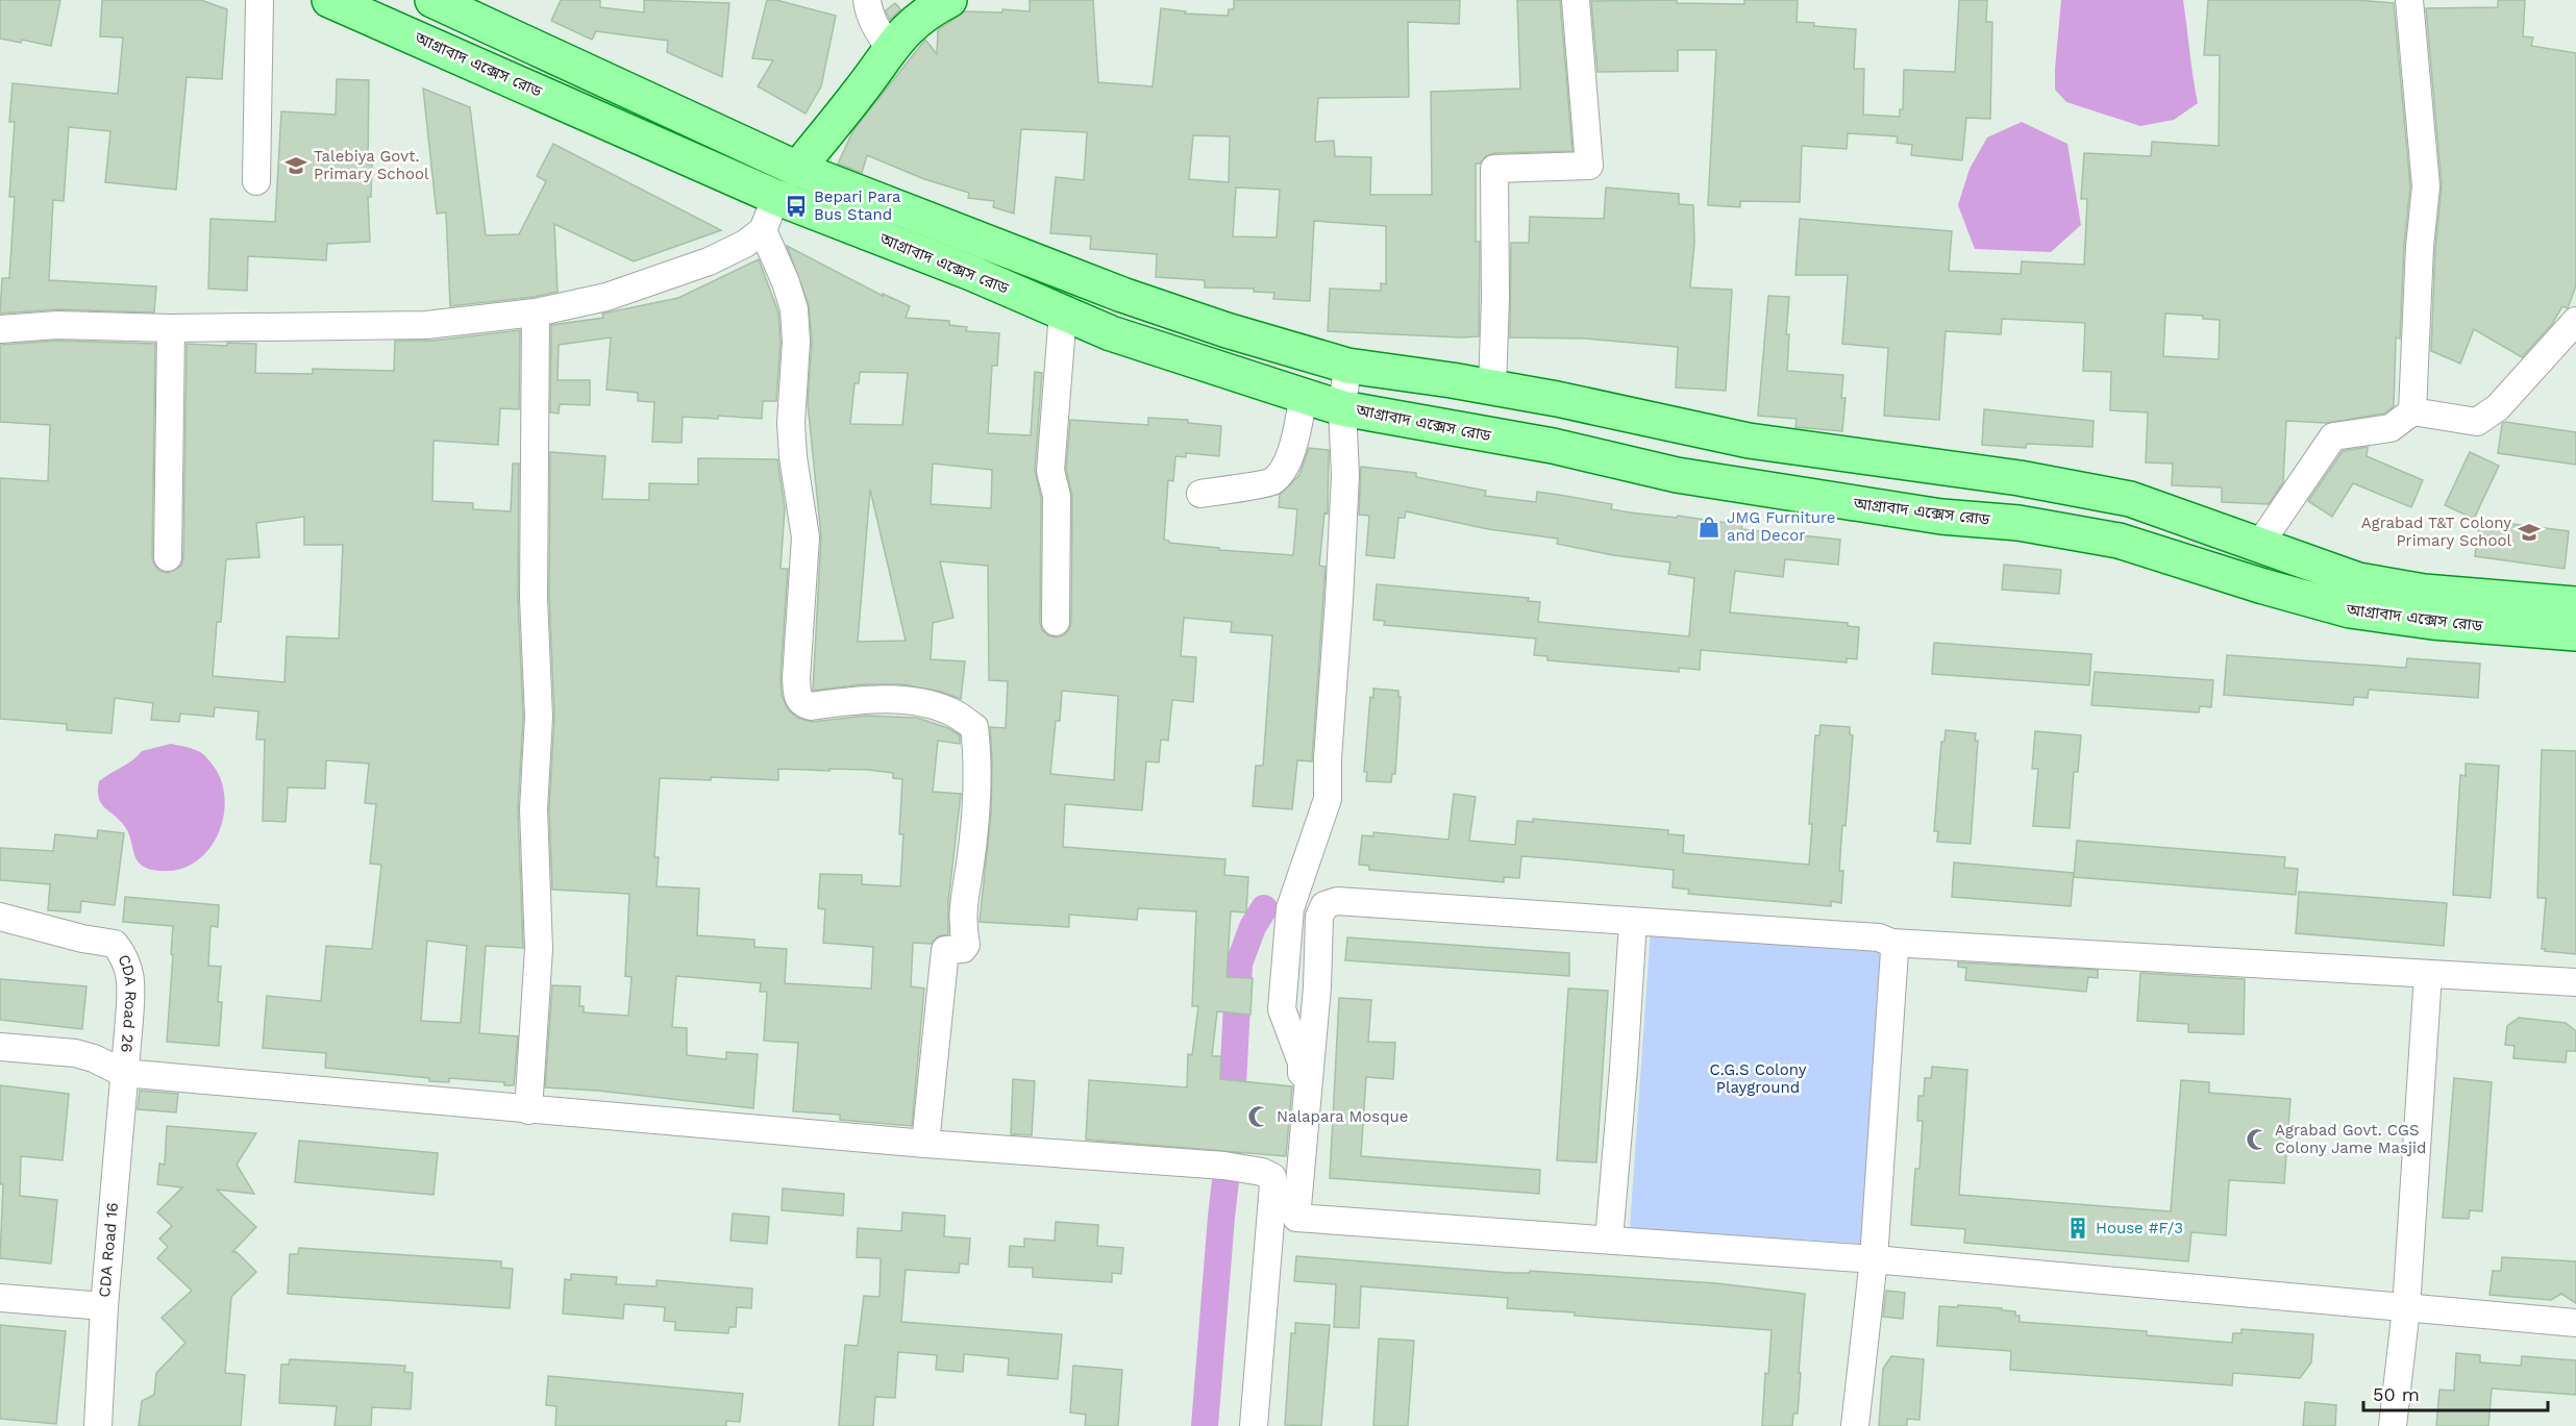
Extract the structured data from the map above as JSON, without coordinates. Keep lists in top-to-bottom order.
{
  "streets": {
    "main road": ["আগ্রাবাদ এক্সেস রোড"],
    "street": ["CDA Road 26", "CDA Road 16"]
  },
  "crossings": [
    ["CDA Road 26", "CDA Road 16"]
  ],
  "parks": ["C.G.S Colony Playground"],
  "places": {
    "school or university": ["Talebiya Govt. Primary School", "Agrabad T&T Colony Primary School"],
    "bus stop": ["Bepari Para Bus Stand"],
    "shop": ["JMG Furniture and Decor"],
    "mosque": ["Nalapara Mosque", "Agrabad Govt. CGS Colony Jame Masjid"],
    "building": ["House #F/3"]
  },
  "scale_bar": "50 m"
}
